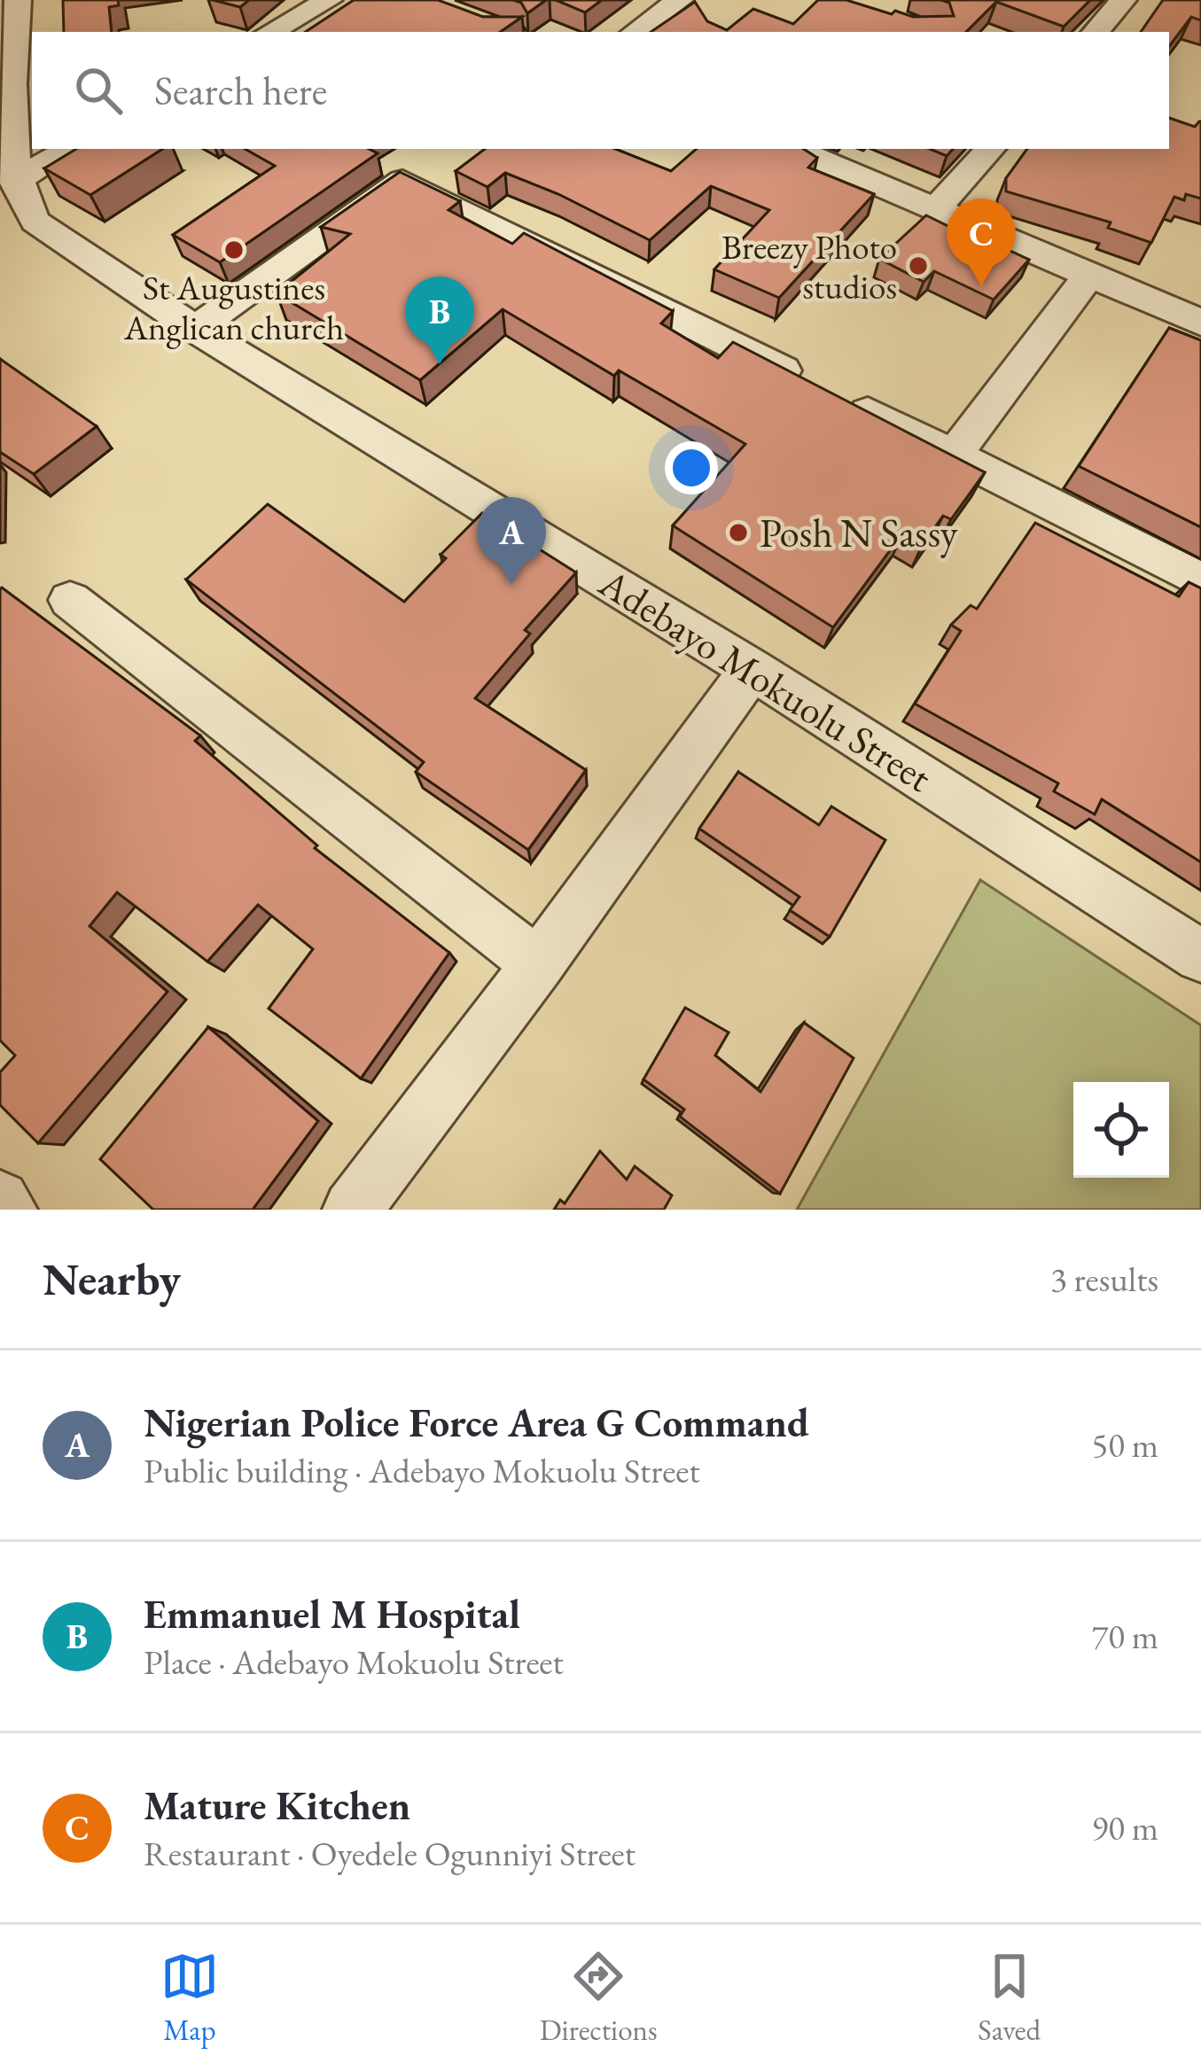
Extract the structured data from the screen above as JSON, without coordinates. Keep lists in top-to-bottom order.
{
  "streets": {
    "street": ["Adebayo Mokuolu Street"]
  },
  "places": ["St Augustines Anglican church", "Breezy Photo studios", "Posh N Sassy"],
  "page": {
    "search": "Search here",
    "pins": ["C", "B", "A"],
    "heading": ["Nearby", "3 results"],
    "list": [
      {
        "mark": "A",
        "name": "Nigerian Police Force Area G Command",
        "note": "Public building · Adebayo Mokuolu Street",
        "value": "50 m"
      },
      {
        "mark": "B",
        "name": "Emmanuel M Hospital",
        "note": "Place · Adebayo Mokuolu Street",
        "value": "70 m"
      },
      {
        "mark": "C",
        "name": "Mature Kitchen",
        "note": "Restaurant · Oyedele Ogunniyi Street",
        "value": "90 m"
      }
    ],
    "nav": ["Map", "Directions", "Saved"]
  }
}
